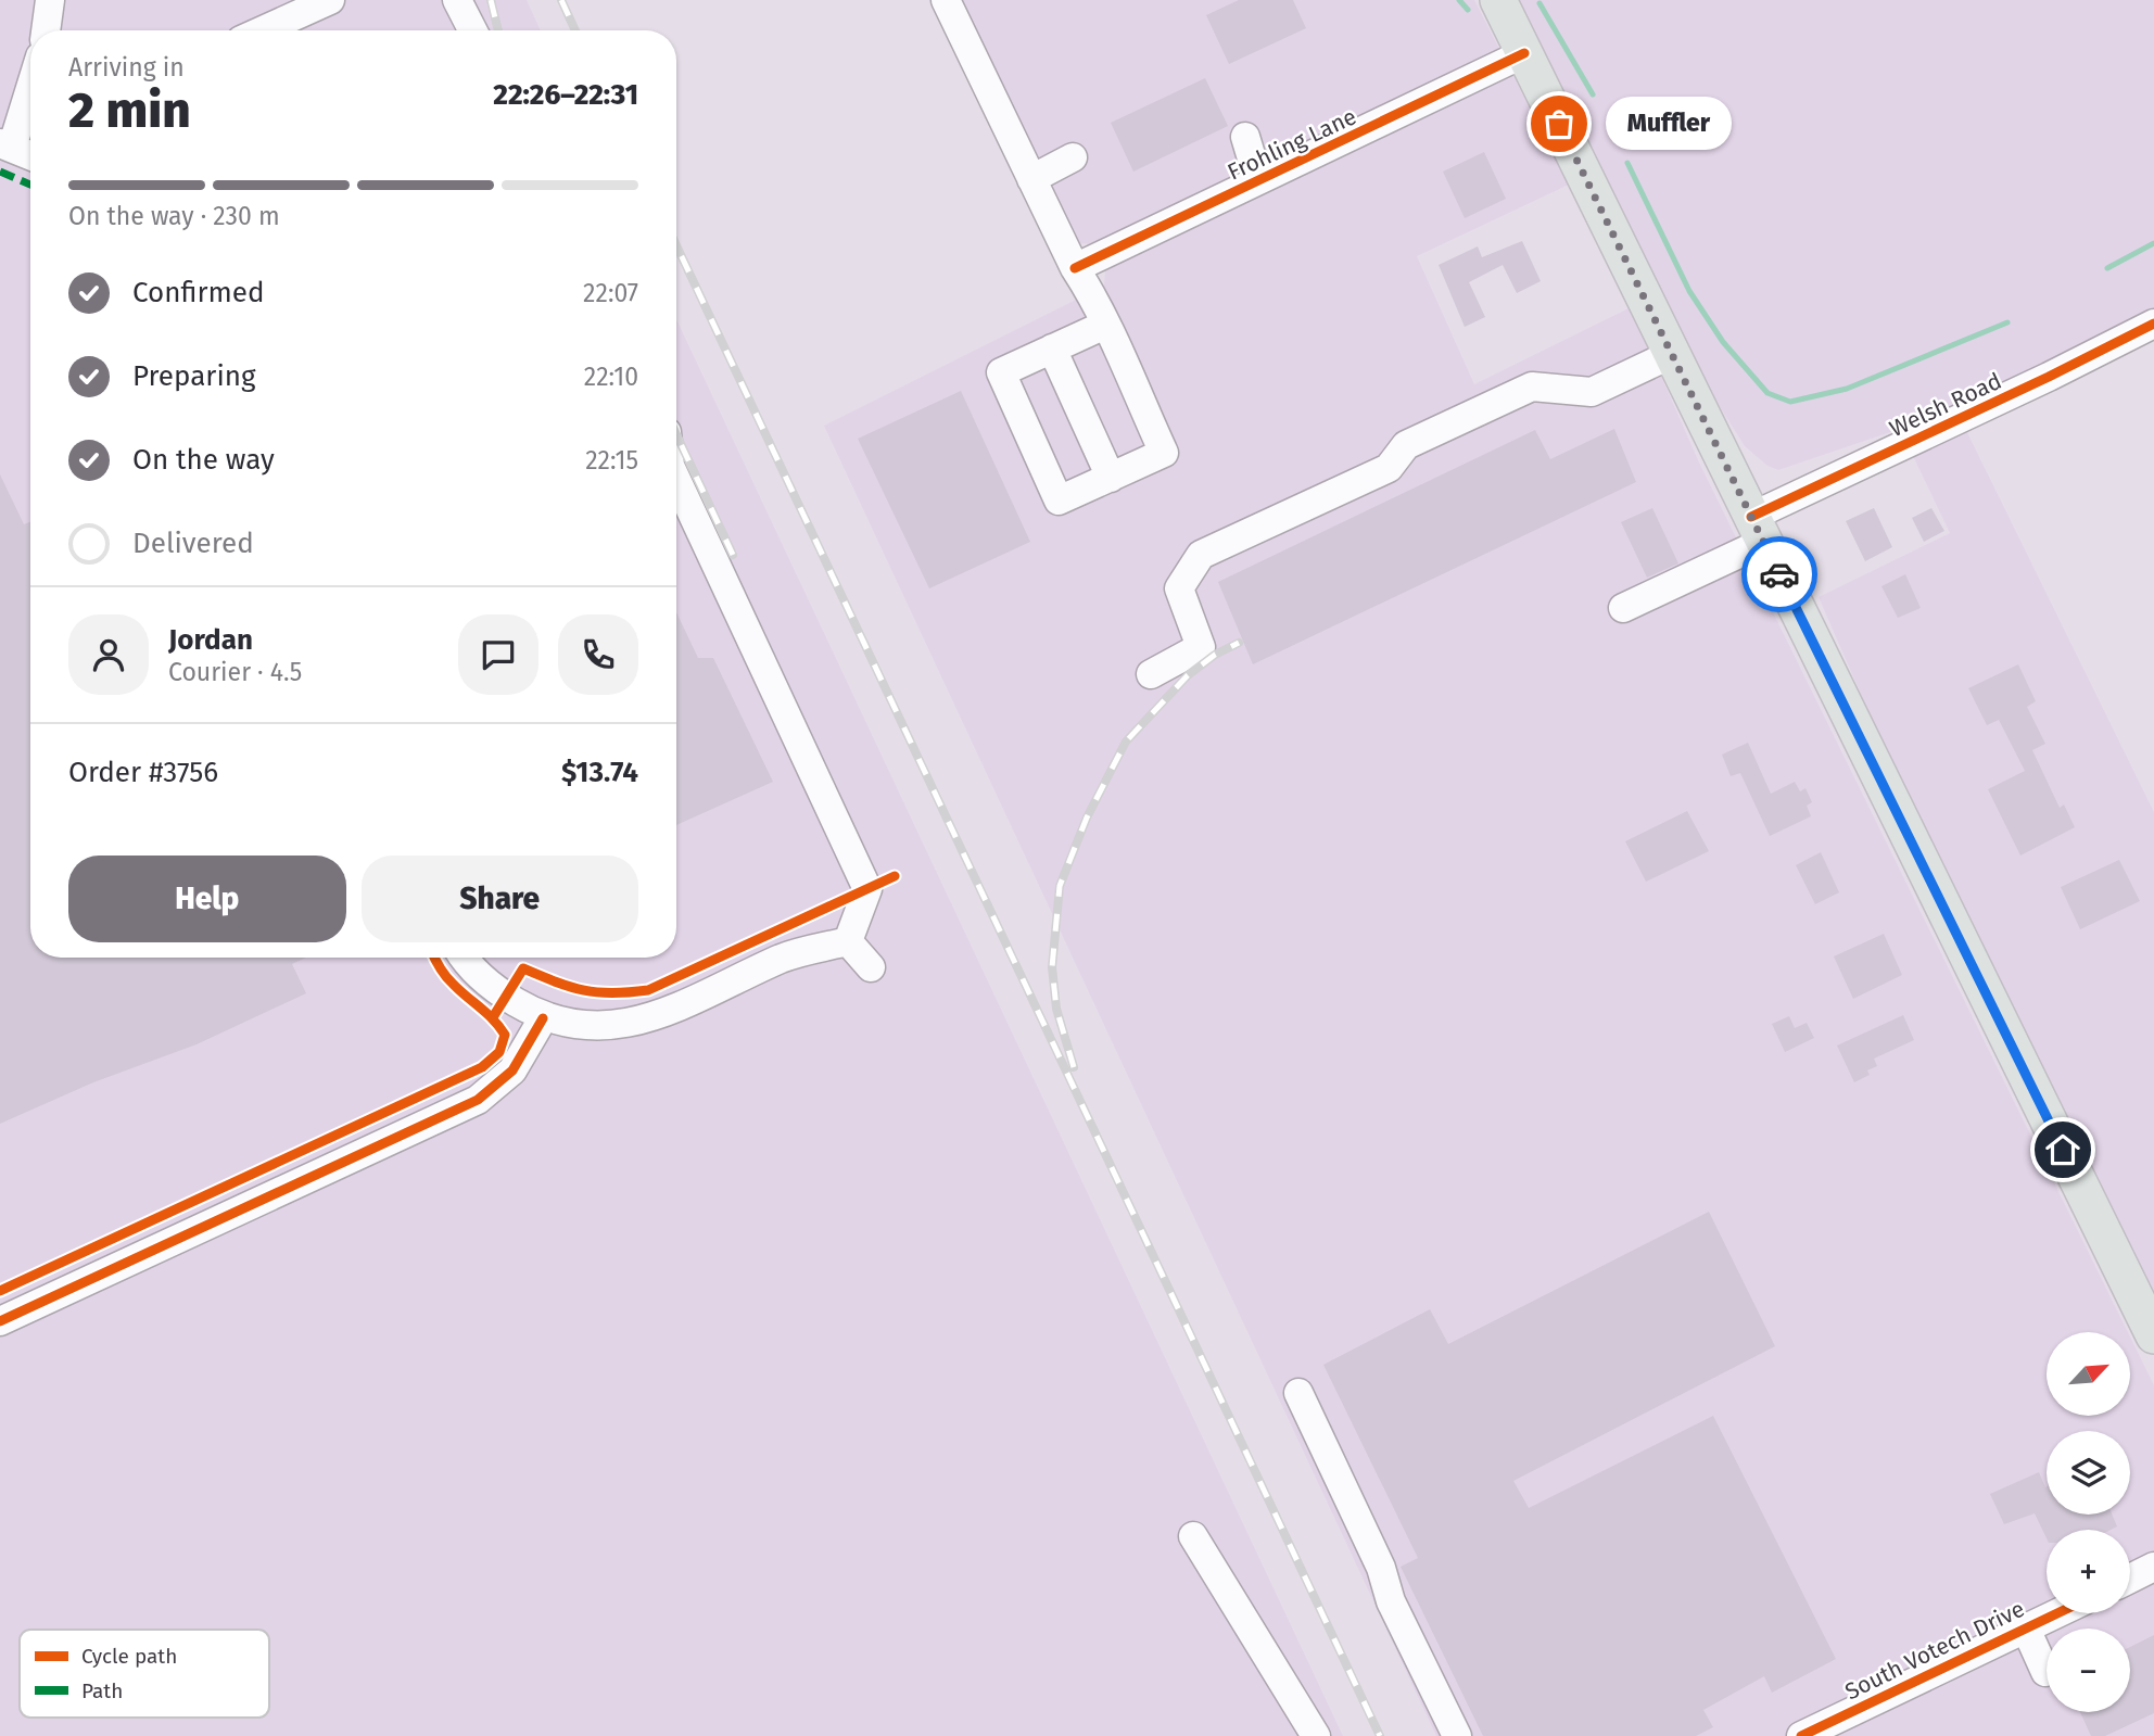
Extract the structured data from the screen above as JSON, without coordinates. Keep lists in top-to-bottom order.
{
  "streets": {
    "street": ["Frohling Lane", "Welsh Road", "South Votech Drive"]
  },
  "places": ["Muffler"],
  "legend": ["Cycle path", "Path"],
  "north": "top right",
  "page": {
    "heading": ["2 min", "Arriving in", "22:26–22:31"],
    "panel": [
      "Jordan",
      "Courier · 4.5",
      "Order #3756",
      "$13.74"
    ],
    "bubble": "Muffler",
    "bar": "On the way · 230 m",
    "list": [
      ["Confirmed", "22:07"],
      ["Preparing", "22:10"],
      ["On the way", "22:15"],
      "Delivered"
    ],
    "buttons": ["Help", "Share"],
    "map_buttons": ["+", "−"]
  }
}
